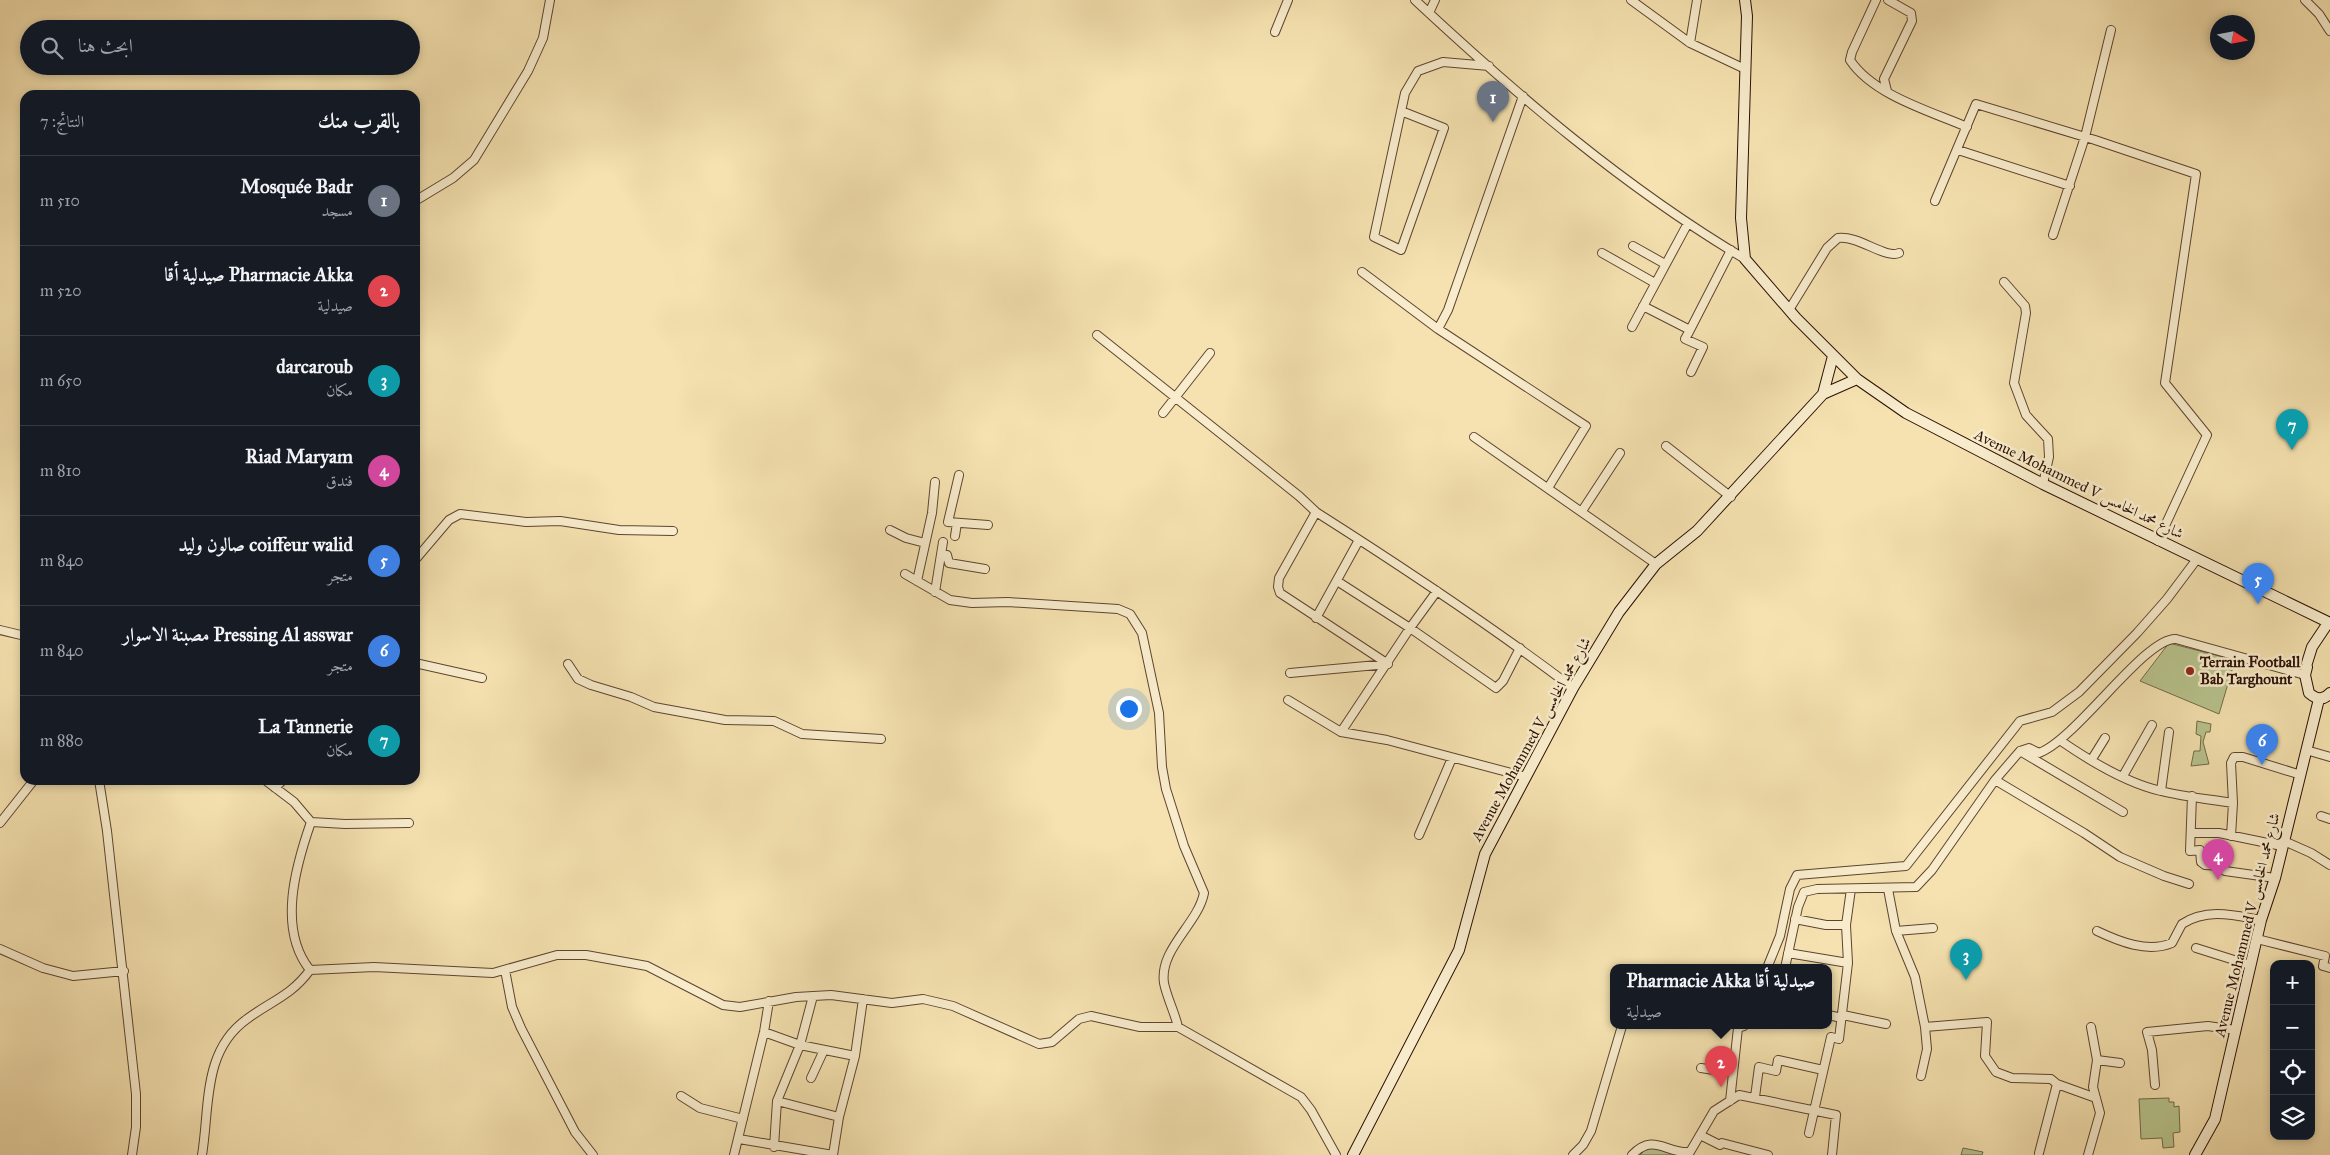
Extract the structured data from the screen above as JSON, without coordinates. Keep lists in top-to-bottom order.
{
  "streets": {
    "main road": ["Avenue Mohammed V شارع محمد الخامس"]
  },
  "places": ["Terrain Football Bab Targhount"],
  "north": "right",
  "page": {
    "search": "ابحث هنا",
    "pins": [
      "1",
      "7",
      "5",
      "6",
      "4",
      "3",
      "2"
    ],
    "heading": ["بالقرب منك", "النتائج: 7"],
    "list": [
      {
        "mark": "1",
        "name": "Mosquée Badr",
        "note": "مسجد",
        "value": "510 m"
      },
      {
        "mark": "2",
        "name": "Pharmacie Akka صيدلية أقا",
        "note": "صيدلية",
        "value": "520 m"
      },
      {
        "mark": "3",
        "name": "darcaroub",
        "note": "مكان",
        "value": "650 m"
      },
      {
        "mark": "4",
        "name": "Riad Maryam",
        "note": "فندق",
        "value": "810 m"
      },
      {
        "mark": "5",
        "name": "coiffeur walid صالون وليد",
        "note": "متجر",
        "value": "840 m"
      },
      {
        "mark": "6",
        "name": "Pressing Al asswar مصبنة الاسوار",
        "note": "متجر",
        "value": "840 m"
      },
      {
        "mark": "7",
        "name": "La Tannerie",
        "note": "مكان",
        "value": "880 m"
      }
    ],
    "map_buttons": ["+", "−"],
    "popup": ["Pharmacie Akka صيدلية أقا", "صيدلية"]
  }
}
